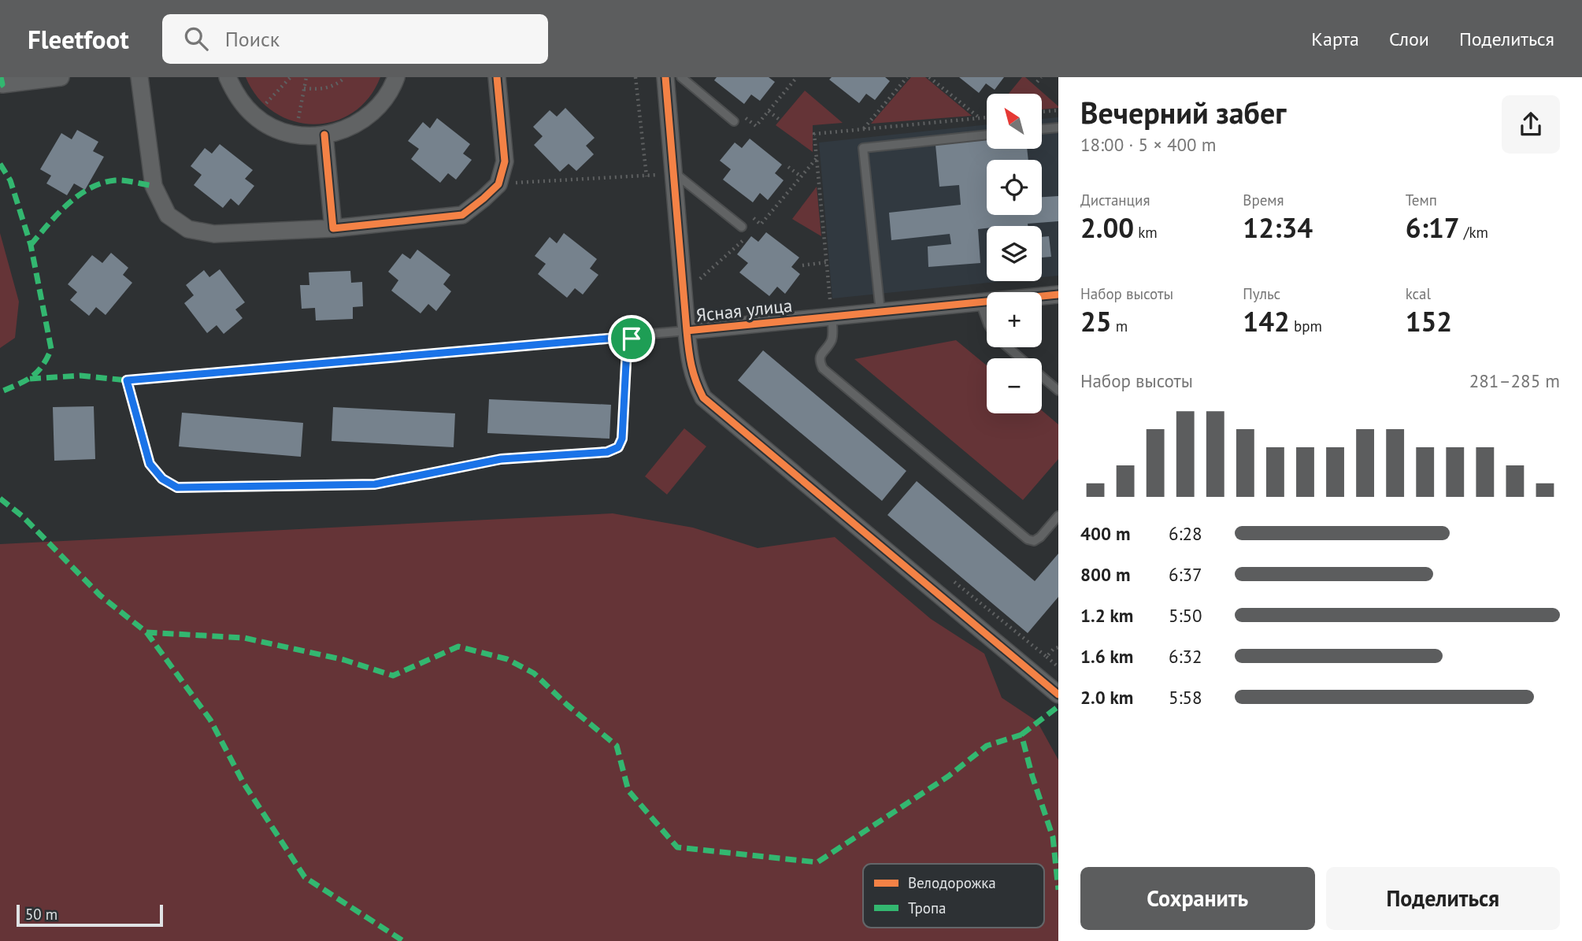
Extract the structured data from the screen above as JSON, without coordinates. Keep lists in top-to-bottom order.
{
  "streets": {
    "street": ["Ясная улица"]
  },
  "legend": ["Велодорожка", "Тропа"],
  "scale_bar": "50 m",
  "north": "top left",
  "page": {
    "header": "Fleetfoot",
    "search": "Поиск",
    "nav": ["Карта", "Слои", "Поделиться"],
    "heading": ["Вечерний забег", "18:00 · 5 × 400 m"],
    "map_buttons": ["+", "−"],
    "stats": [
      ["Дистанция", "2.00 km"],
      ["Время", "12:34"],
      ["Темп", "6:17 /km"],
      ["Набор высоты", "25 m"],
      ["Пульс", "142 bpm"],
      ["kcal", "152"]
    ],
    "chart": ["Набор высоты", "281–285 m"],
    "list": [
      {
        "name": "400 m",
        "note": "6:28"
      },
      {
        "name": "800 m",
        "note": "6:37"
      },
      {
        "name": "1.2 km",
        "note": "5:50"
      },
      {
        "name": "1.6 km",
        "note": "6:32"
      },
      {
        "name": "2.0 km",
        "note": "5:58"
      }
    ],
    "buttons": ["Сохранить", "Поделиться"],
    "scale": "50 m"
  }
}
